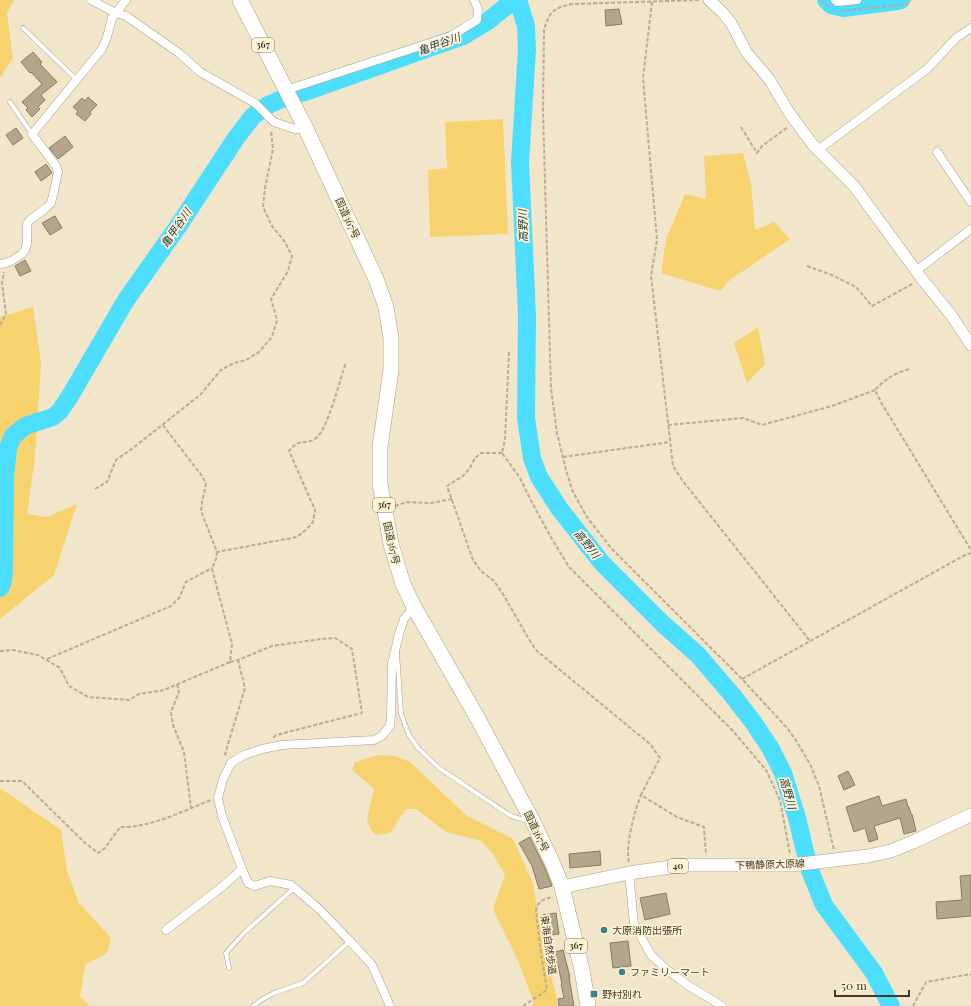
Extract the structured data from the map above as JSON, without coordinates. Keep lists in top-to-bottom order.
{
  "streets": {
    "highway": ["367", "国道367号"],
    "main road": ["下鴨静原大原線", "40"],
    "path": ["東海自然歩道"]
  },
  "crossings": [
    ["国道367号", "下鴨静原大原線"],
    ["国道367号", "東海自然歩道"],
    ["下鴨静原大原線", "東海自然歩道"]
  ],
  "water": ["亀甲谷川", "高野川"],
  "places": {
    "other": ["大原消防出張所", "ファミリーマート"],
    "transit": ["野村別れ"]
  },
  "scale_bar": "50 m"
}
